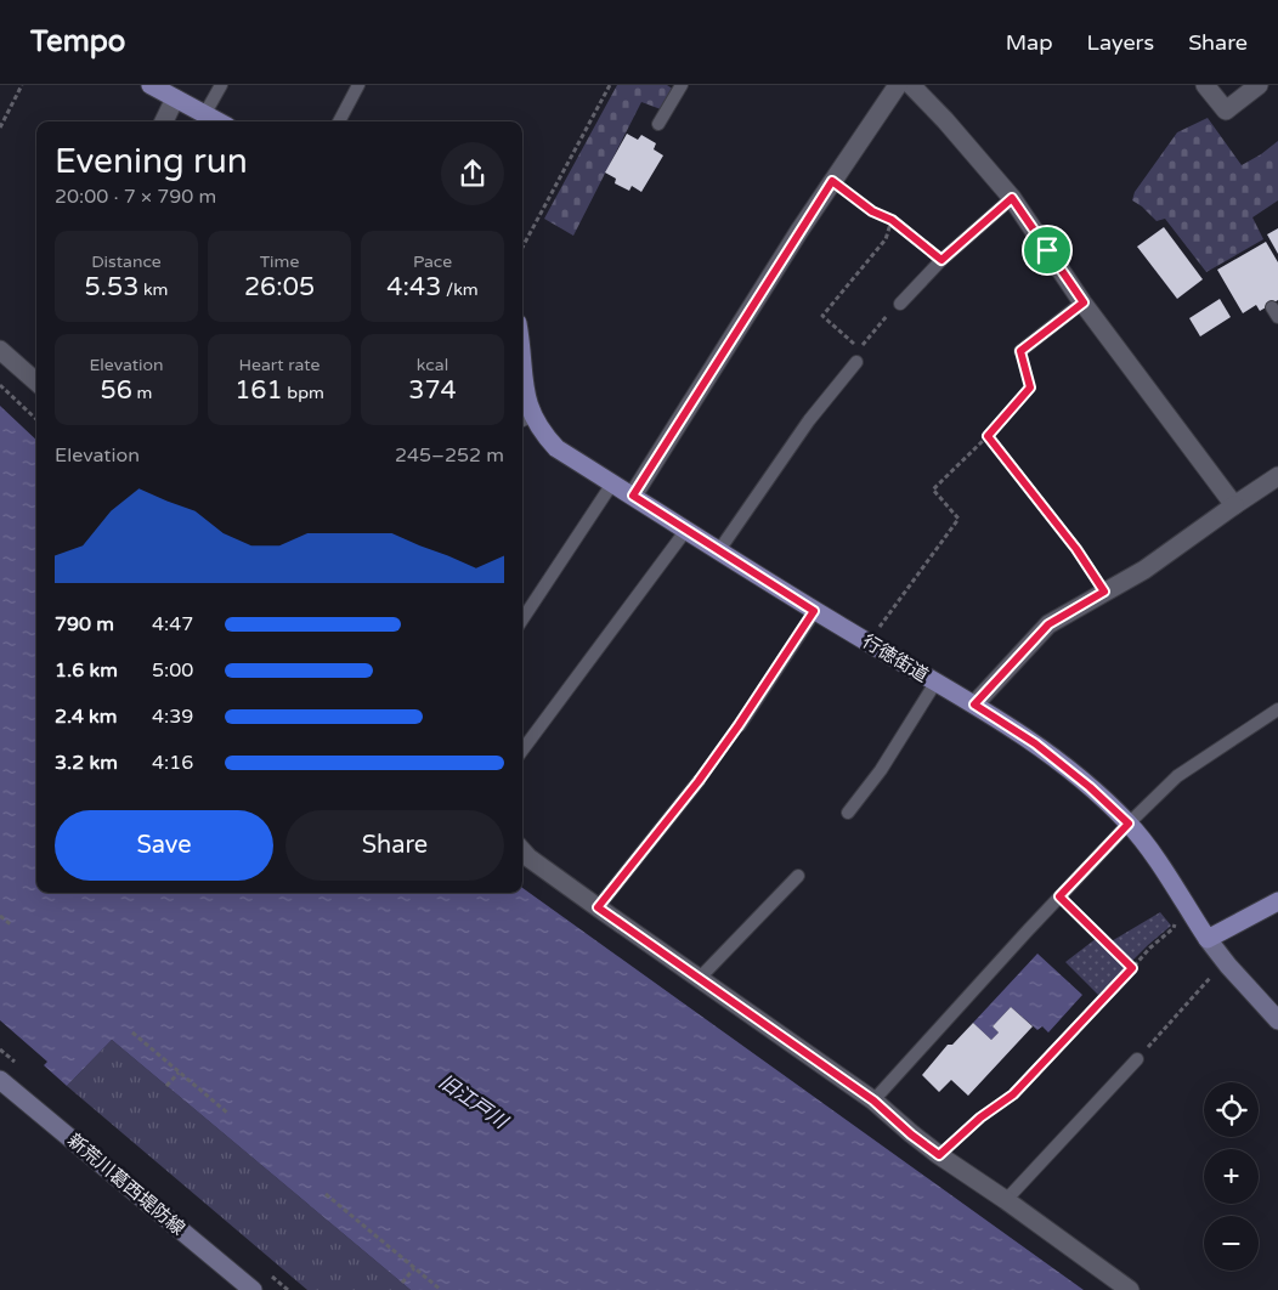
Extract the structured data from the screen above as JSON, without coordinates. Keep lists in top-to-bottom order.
{
  "streets": {
    "main road": ["行徳街道", "新荒川葛西堤防線"]
  },
  "water": ["旧江戸川"],
  "page": {
    "header": "Tempo",
    "nav": ["Map", "Layers", "Share"],
    "heading": ["Evening run", "20:00 · 7 × 790 m"],
    "stats": [
      ["Distance", "5.53 km"],
      ["Time", "26:05"],
      ["Pace", "4:43 /km"],
      ["Elevation", "56 m"],
      ["Heart rate", "161 bpm"],
      ["kcal", "374"]
    ],
    "chart": ["Elevation", "245–252 m"],
    "list": [
      {
        "name": "790 m",
        "note": "4:47"
      },
      {
        "name": "1.6 km",
        "note": "5:00"
      },
      {
        "name": "2.4 km",
        "note": "4:39"
      },
      {
        "name": "3.2 km",
        "note": "4:16"
      }
    ],
    "buttons": ["Save", "Share"],
    "map_buttons": ["+", "−"]
  }
}
